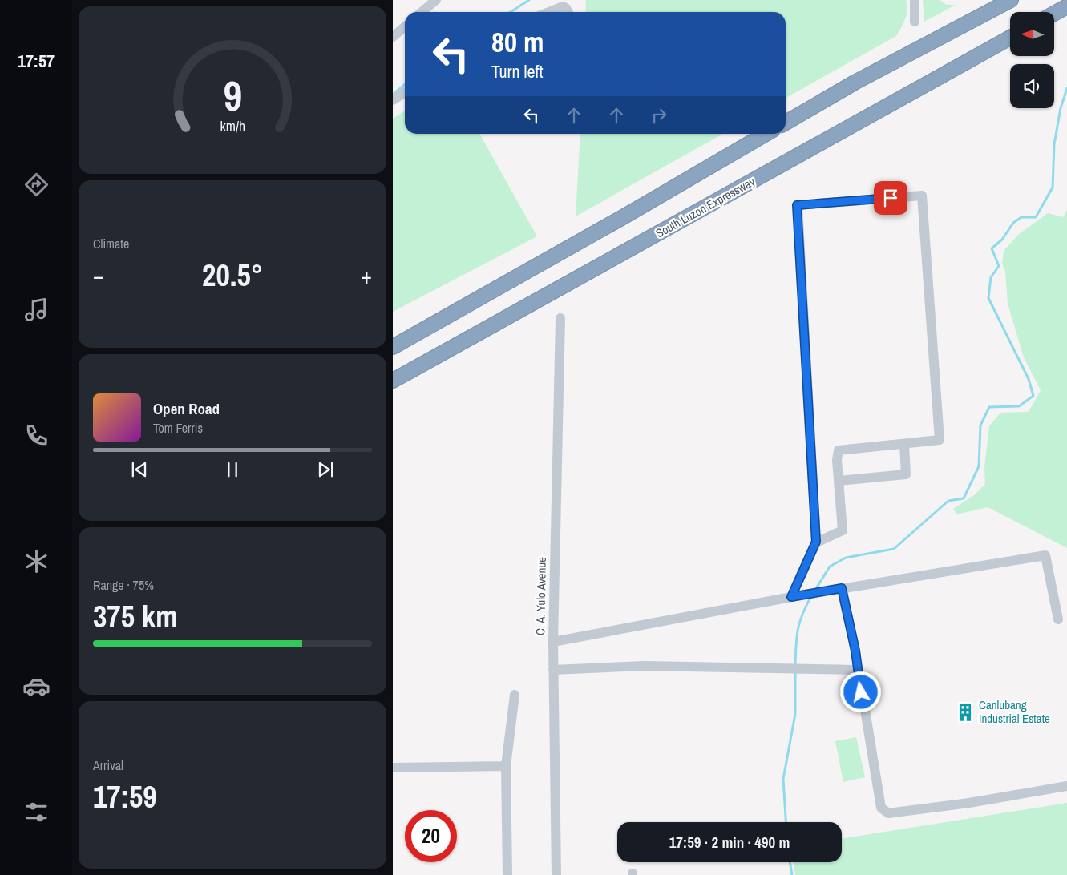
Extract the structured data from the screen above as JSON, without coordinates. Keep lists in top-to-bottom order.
{
  "streets": {
    "highway": ["South Luzon Expressway"],
    "street": ["C. A. Yulo Avenue"]
  },
  "places": {
    "building": ["Canlubang Industrial Estate"]
  },
  "north": "left",
  "page": {
    "tabs": "17:57",
    "turn": ["80 m", "Turn left"],
    "tile": [
      "Climate",
      ["Range · 75%", "375 km"],
      ["Arrival", "17:59"]
    ],
    "heat": ["−", "20.5°", "+"],
    "song": ["Open Road", "Tom Ferris"],
    "limit": "20",
    "trip": "17:59 · 2 min · 490 m",
    "gauge": ["9", "km/h"]
  }
}
